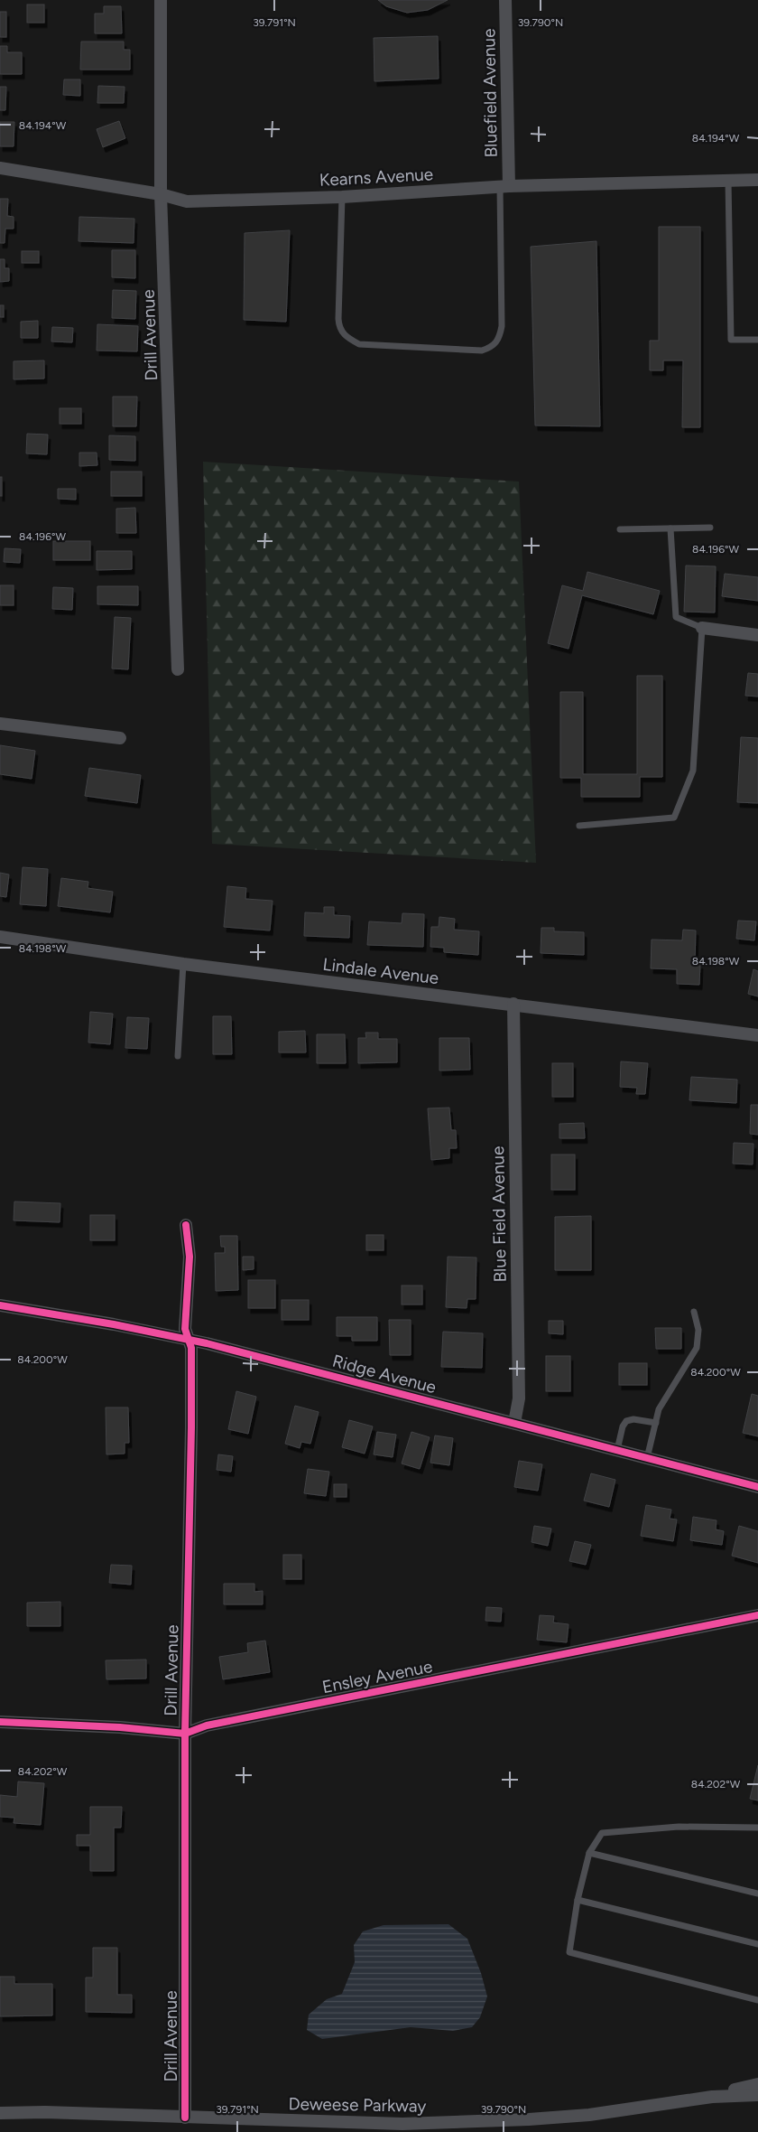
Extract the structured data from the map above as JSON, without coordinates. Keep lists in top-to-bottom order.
{
  "streets": {
    "street": [
      "Bluefield Avenue",
      "Kearns Avenue",
      "Drill Avenue",
      "Lindale Avenue",
      "Blue Field Avenue",
      "Ridge Avenue",
      "Ensley Avenue",
      "Deweese Parkway"
    ]
  },
  "crossings": [
    ["Bluefield Avenue", "Kearns Avenue"],
    ["Kearns Avenue", "Drill Avenue"],
    ["Drill Avenue", "Ridge Avenue"],
    ["Drill Avenue", "Ensley Avenue"],
    ["Drill Avenue", "Deweese Parkway"],
    ["Lindale Avenue", "Blue Field Avenue"],
    ["Blue Field Avenue", "Ridge Avenue"]
  ],
  "coordinates": [
    "39.791°N",
    "39.790°N",
    "84.194°W",
    "84.196°W",
    "84.198°W",
    "84.200°W",
    "84.202°W"
  ]
}
